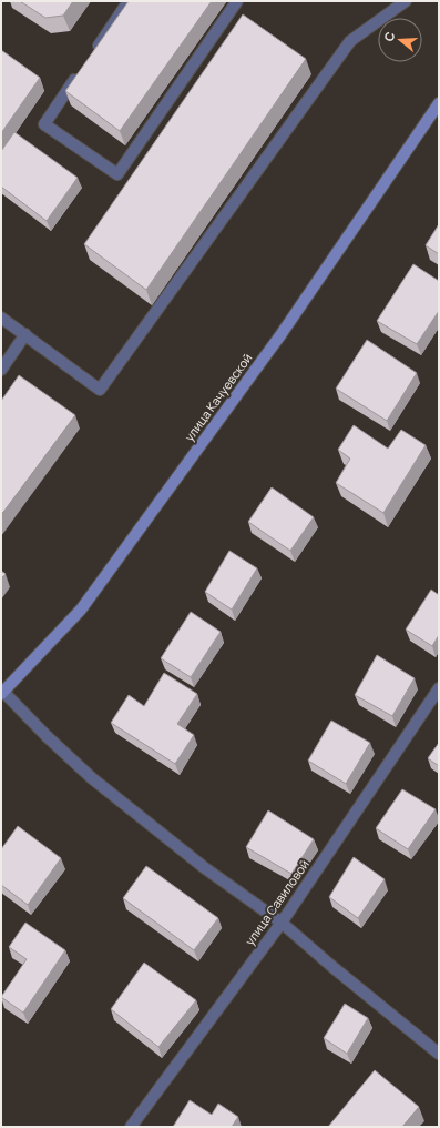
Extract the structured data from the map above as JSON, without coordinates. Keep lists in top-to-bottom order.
{
  "streets": {
    "street": ["улица Качуевской", "улица Савиловой"]
  },
  "north": "left"
}
